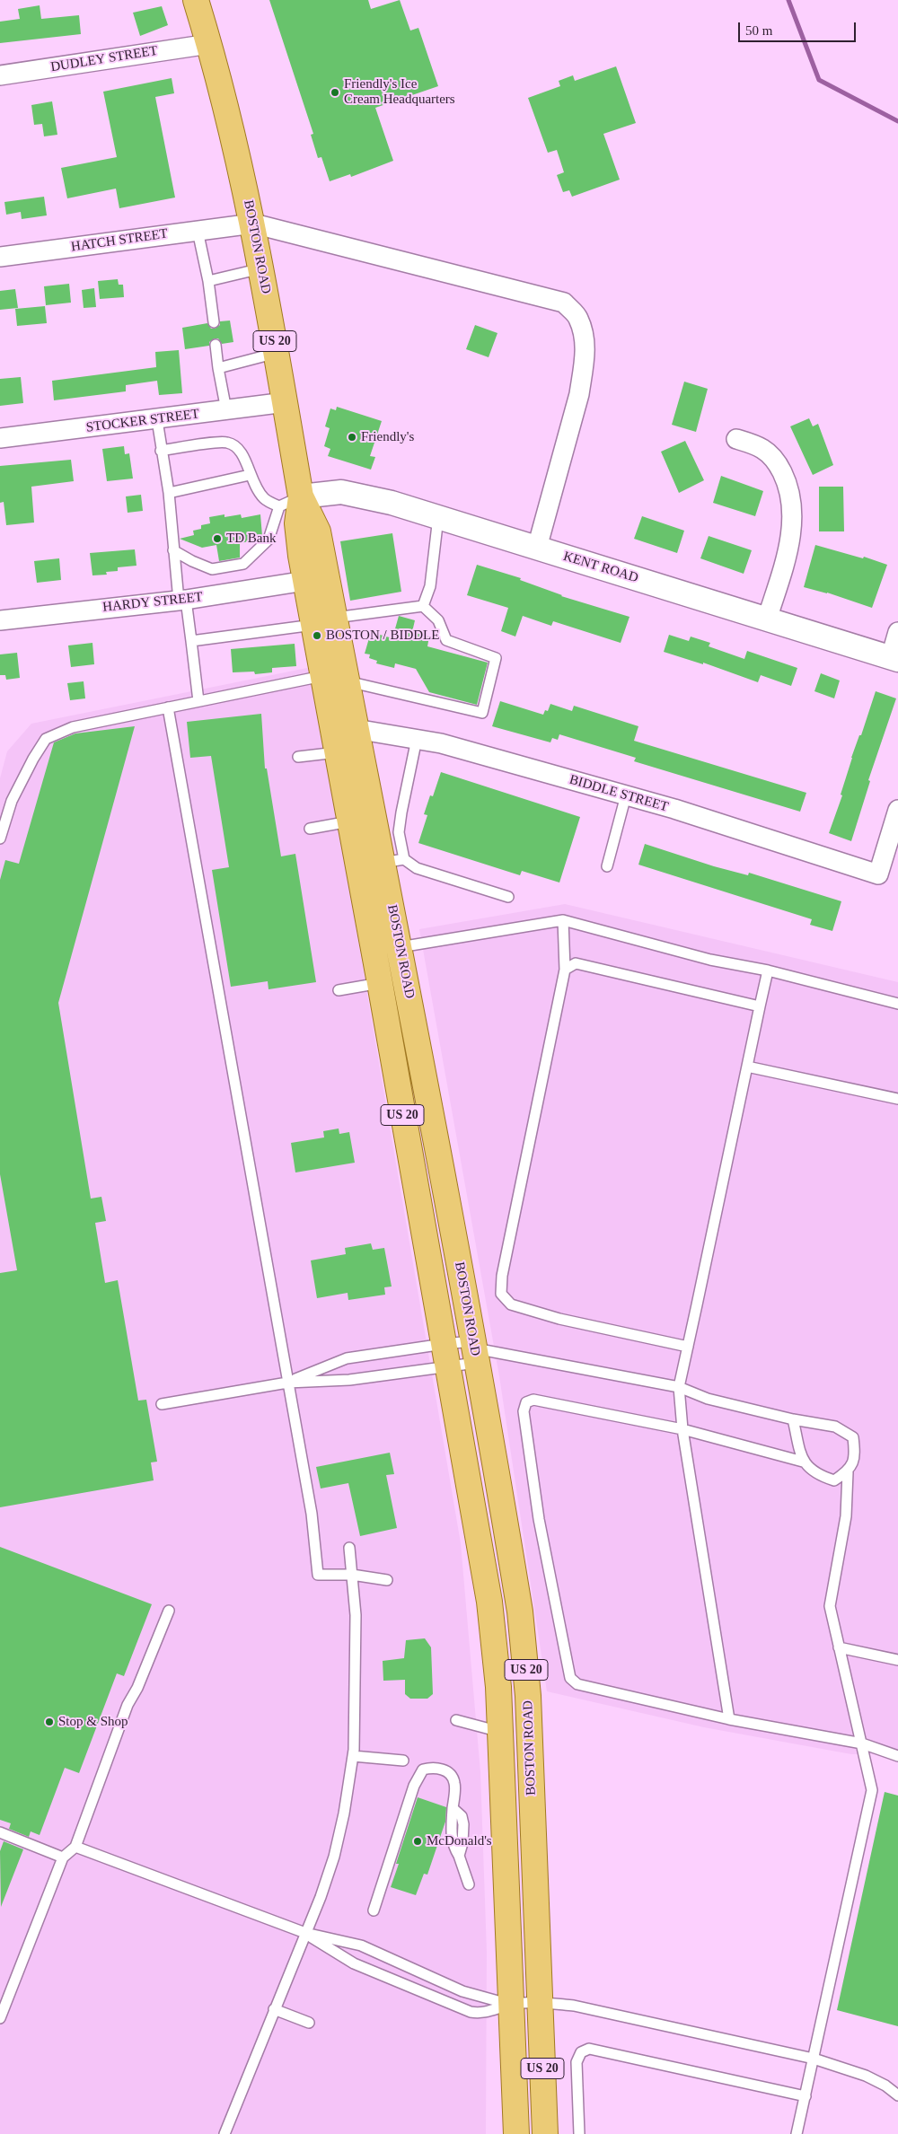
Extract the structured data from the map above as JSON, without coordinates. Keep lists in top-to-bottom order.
{
  "streets": {
    "main road": ["BOSTON ROAD", "US 20"],
    "street": [
      "DUDLEY STREET",
      "HATCH STREET",
      "STOCKER STREET",
      "KENT ROAD",
      "HARDY STREET",
      "BIDDLE STREET"
    ]
  },
  "crossings": [
    ["DUDLEY STREET", "BOSTON ROAD"],
    ["HATCH STREET", "BOSTON ROAD"],
    ["BOSTON ROAD", "STOCKER STREET"],
    ["BOSTON ROAD", "KENT ROAD"],
    ["BOSTON ROAD", "HARDY STREET"],
    ["BOSTON ROAD", "BIDDLE STREET"]
  ],
  "places": [
    "Friendly's Ice Cream Headquarters",
    "Friendly's",
    "TD Bank",
    "BOSTON / BIDDLE",
    "Stop & Shop",
    "McDonald's"
  ],
  "scale_bar": "50 m"
}
